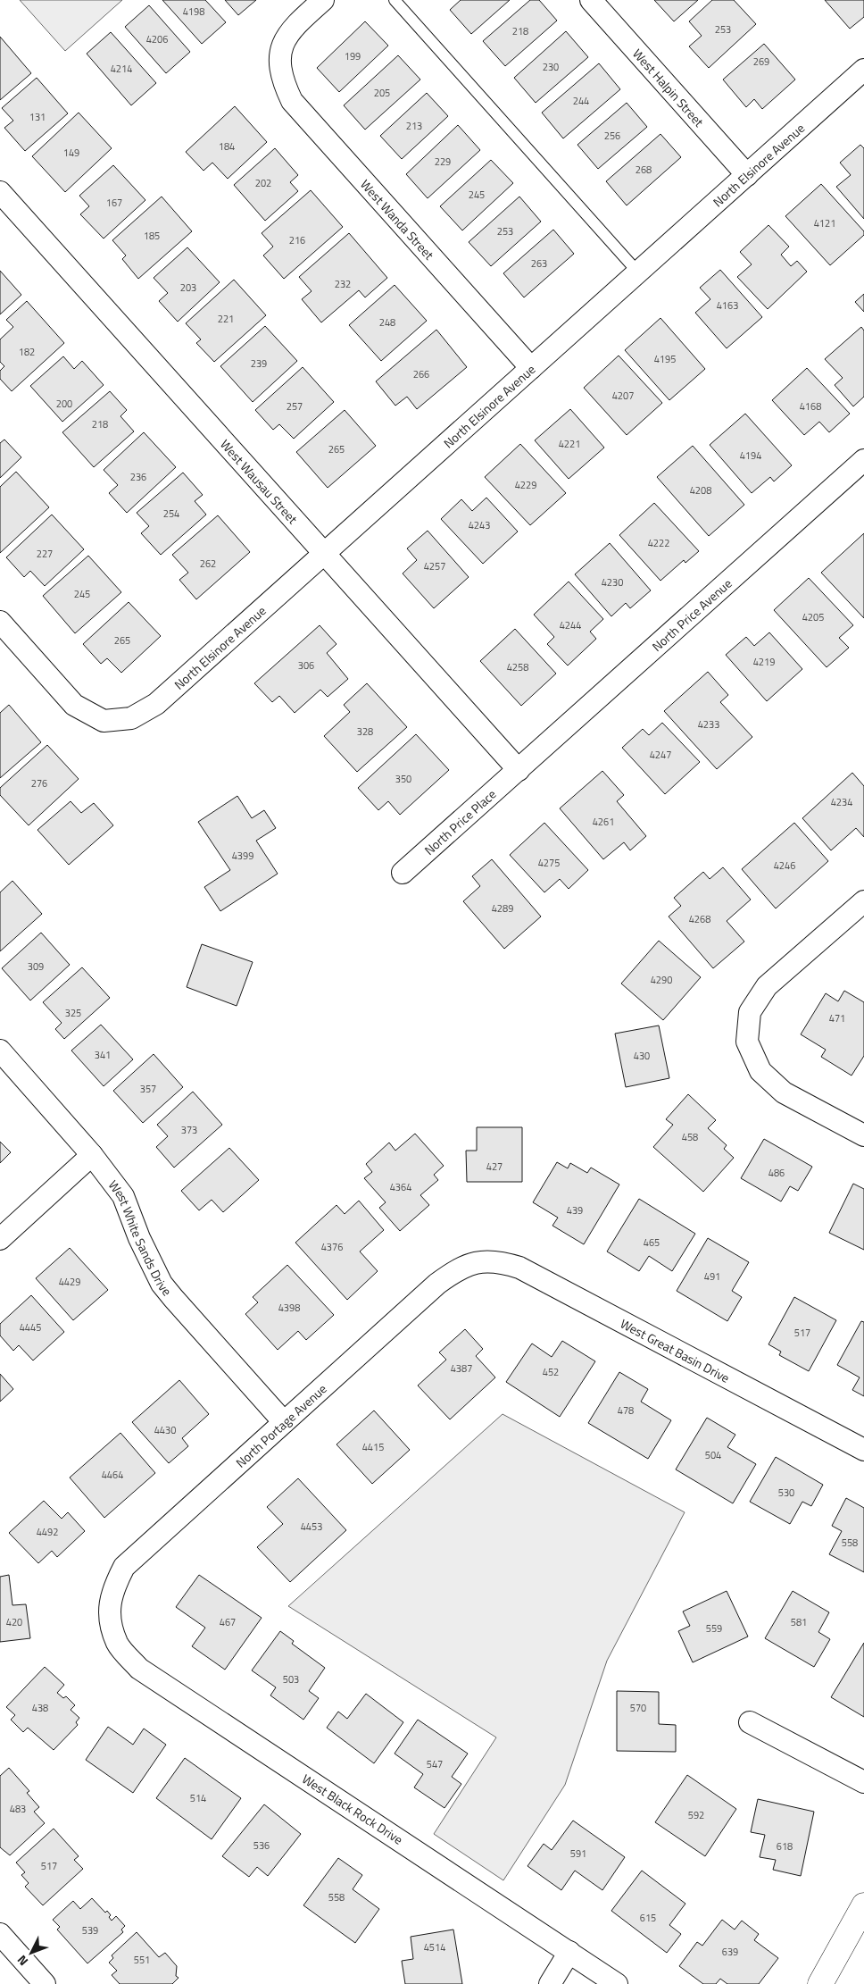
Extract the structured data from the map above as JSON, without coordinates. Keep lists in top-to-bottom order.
{
  "streets": {
    "street": [
      "West Halpin Street",
      "North Elsinore Avenue",
      "West Wanda Street",
      "West Wausau Street",
      "North Price Avenue",
      "North Price Place",
      "West White Sands Drive",
      "West Great Basin Drive",
      "North Portage Avenue",
      "West Black Rock Drive"
    ]
  },
  "crossings": [
    ["West Halpin Street", "North Elsinore Avenue"],
    ["North Elsinore Avenue", "West Wanda Street"],
    ["North Elsinore Avenue", "West Wausau Street"],
    ["West Wausau Street", "North Price Avenue"],
    ["West Wausau Street", "North Price Place"],
    ["North Price Avenue", "North Price Place"],
    ["West White Sands Drive", "North Portage Avenue"],
    ["West Great Basin Drive", "North Portage Avenue"],
    ["North Portage Avenue", "West Black Rock Drive"]
  ],
  "house_numbers": [
    "4198",
    "253",
    "218",
    "4206",
    "199",
    "269",
    "230",
    "4214",
    "205",
    "244",
    "131",
    "213",
    "256",
    "184",
    "149",
    "229",
    "268",
    "202",
    "245",
    "167",
    "4121",
    "253",
    "185",
    "216",
    "263",
    "232",
    "203",
    "4163",
    "221",
    "248",
    "182",
    "4195",
    "239",
    "266",
    "4207",
    "200",
    "257",
    "4168",
    "218",
    "4221",
    "265",
    "4194",
    "236",
    "4229",
    "4208",
    "254",
    "4243",
    "4222",
    "227",
    "262",
    "4257",
    "4230",
    "245",
    "4205",
    "4244",
    "265",
    "4219",
    "306",
    "4258",
    "4233",
    "328",
    "4247",
    "350",
    "276",
    "4234",
    "4261",
    "4399",
    "4275",
    "4246",
    "4289",
    "4268",
    "309",
    "4290",
    "325",
    "471",
    "341",
    "430",
    "357",
    "373",
    "458",
    "427",
    "486",
    "4364",
    "439",
    "465",
    "4376",
    "491",
    "4429",
    "4398",
    "4445",
    "517",
    "4387",
    "452",
    "478",
    "4430",
    "4415",
    "504",
    "4464",
    "530",
    "4453",
    "4492",
    "558",
    "420",
    "467",
    "581",
    "559",
    "503",
    "438",
    "570",
    "547",
    "514",
    "483",
    "592",
    "536",
    "618",
    "591",
    "517",
    "558",
    "615",
    "539",
    "4514",
    "639",
    "551"
  ],
  "north": "bottom left"
}
